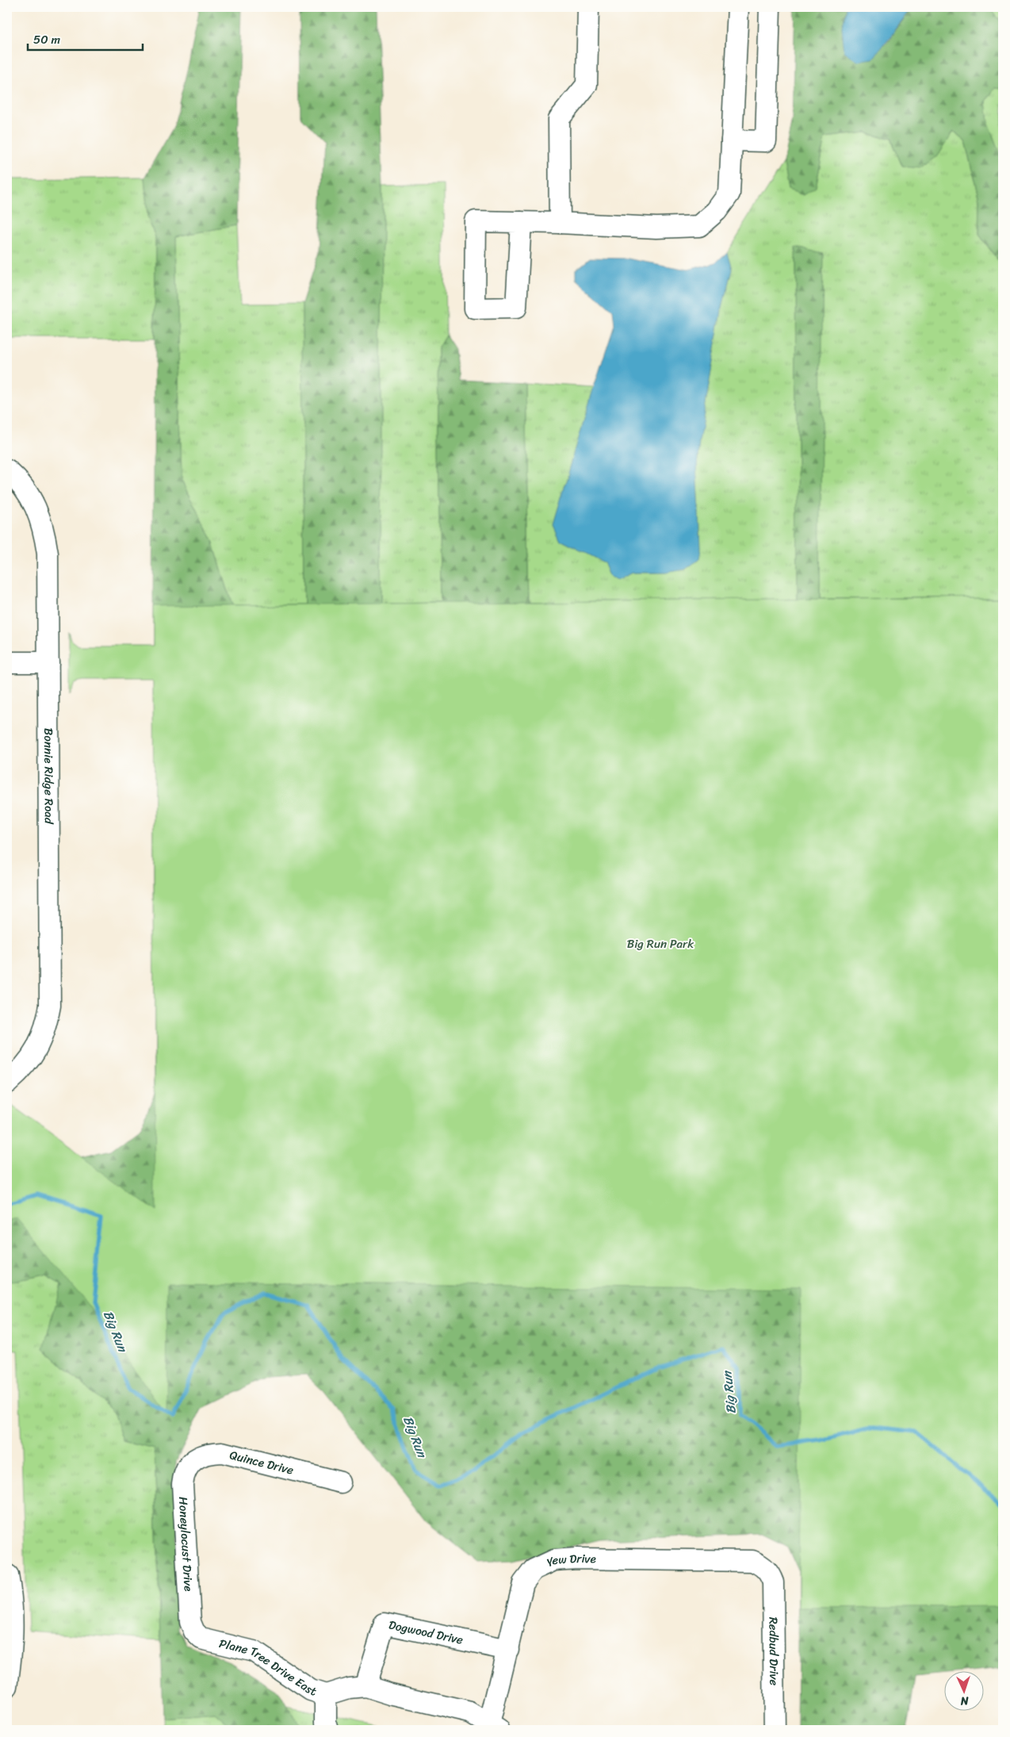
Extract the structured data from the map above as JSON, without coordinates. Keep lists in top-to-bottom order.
{
  "streets": {
    "street": [
      "Bonnie Ridge Road",
      "Quince Drive",
      "Honeylocust Drive",
      "Yew Drive",
      "Dogwood Drive",
      "Redbud Drive",
      "Plane Tree Drive East"
    ]
  },
  "crossings": [
    ["Quince Drive", "Honeylocust Drive"],
    ["Honeylocust Drive", "Plane Tree Drive East"],
    ["Yew Drive", "Dogwood Drive"],
    ["Yew Drive", "Redbud Drive"],
    ["Yew Drive", "Plane Tree Drive East"],
    ["Dogwood Drive", "Plane Tree Drive East"]
  ],
  "water": ["Big Run"],
  "parks": ["Big Run Park"],
  "scale_bar": "50 m",
  "north": "bottom"
}
